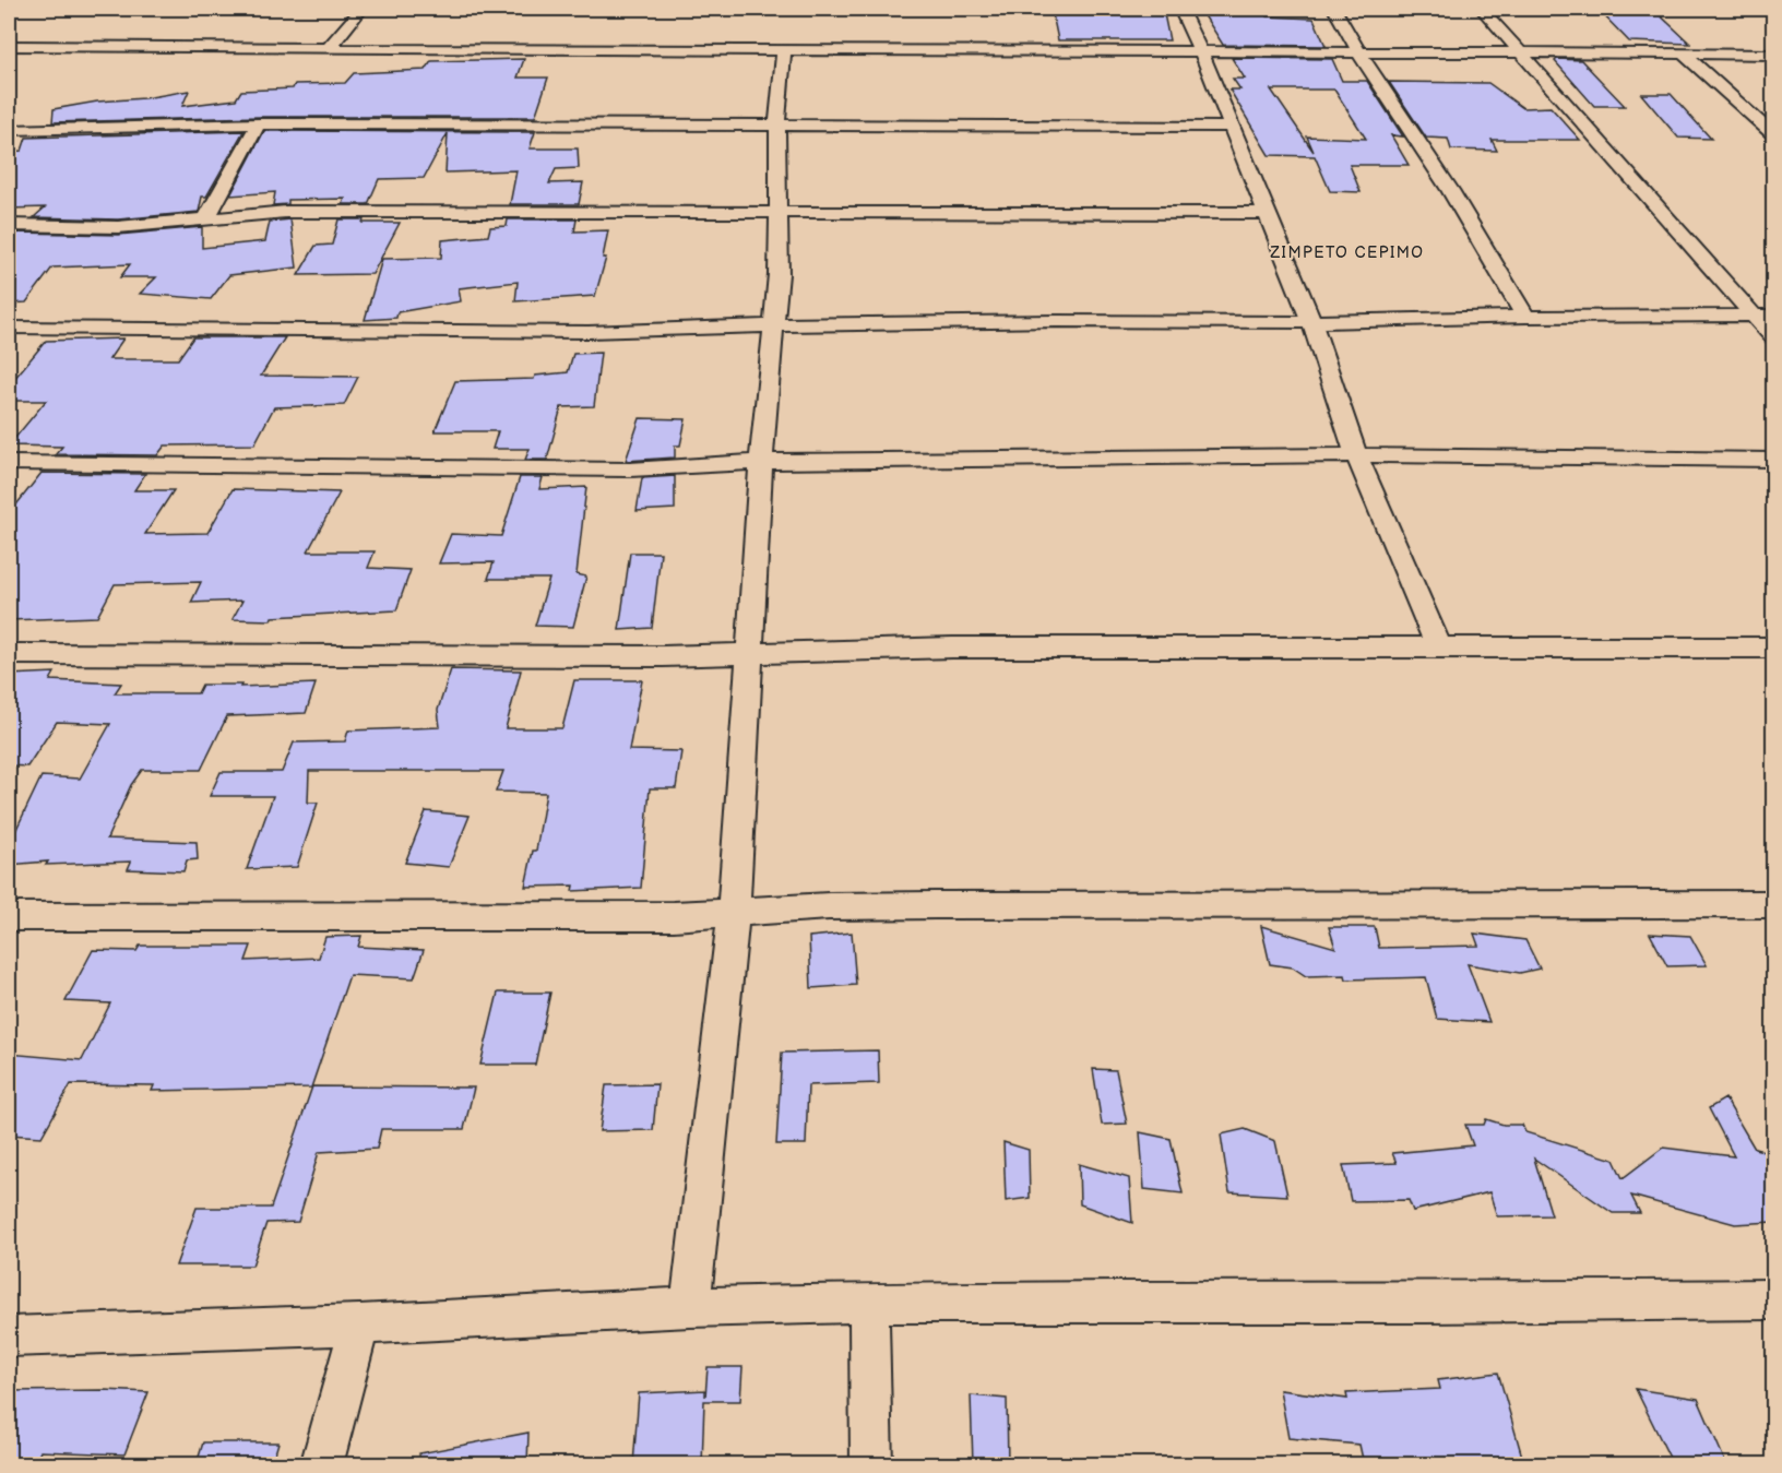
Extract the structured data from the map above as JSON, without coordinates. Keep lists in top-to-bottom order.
{
  "districts": ["ZIMPETO CEPIMO"]
}
